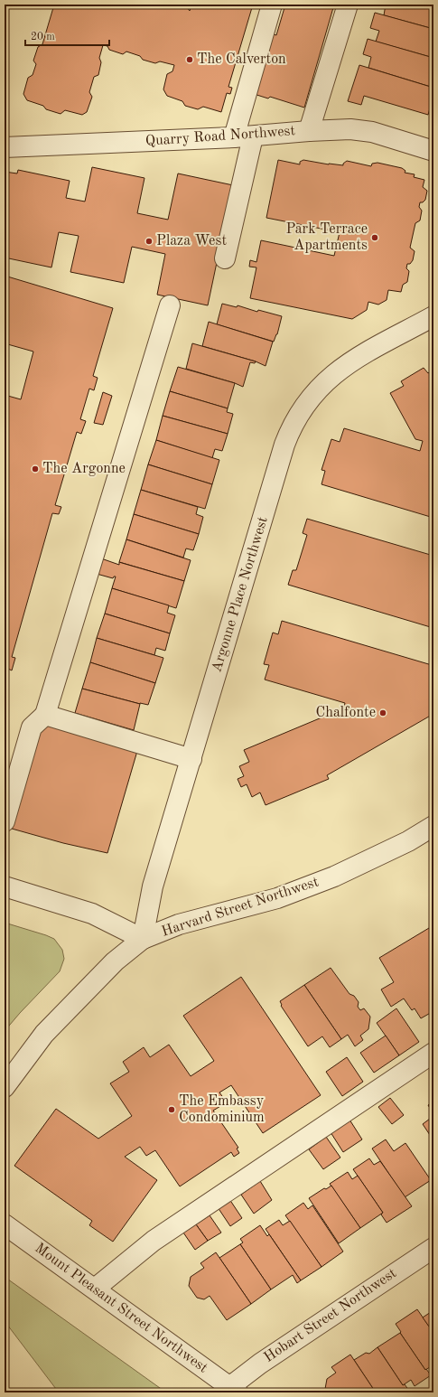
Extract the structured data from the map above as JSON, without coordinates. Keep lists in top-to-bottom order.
{
  "streets": {
    "street": [
      "Quarry Road Northwest",
      "Argonne Place Northwest",
      "Harvard Street Northwest",
      "Mount Pleasant Street Northwest",
      "Hobart Street Northwest"
    ]
  },
  "crossings": [
    ["Argonne Place Northwest", "Harvard Street Northwest"],
    ["Mount Pleasant Street Northwest", "Hobart Street Northwest"]
  ],
  "places": [
    "The Calverton",
    "Park Terrace Apartments",
    "Plaza West",
    "The Argonne",
    "Chalfonte",
    "The Embassy Condominium"
  ],
  "scale_bar": "20 m"
}
